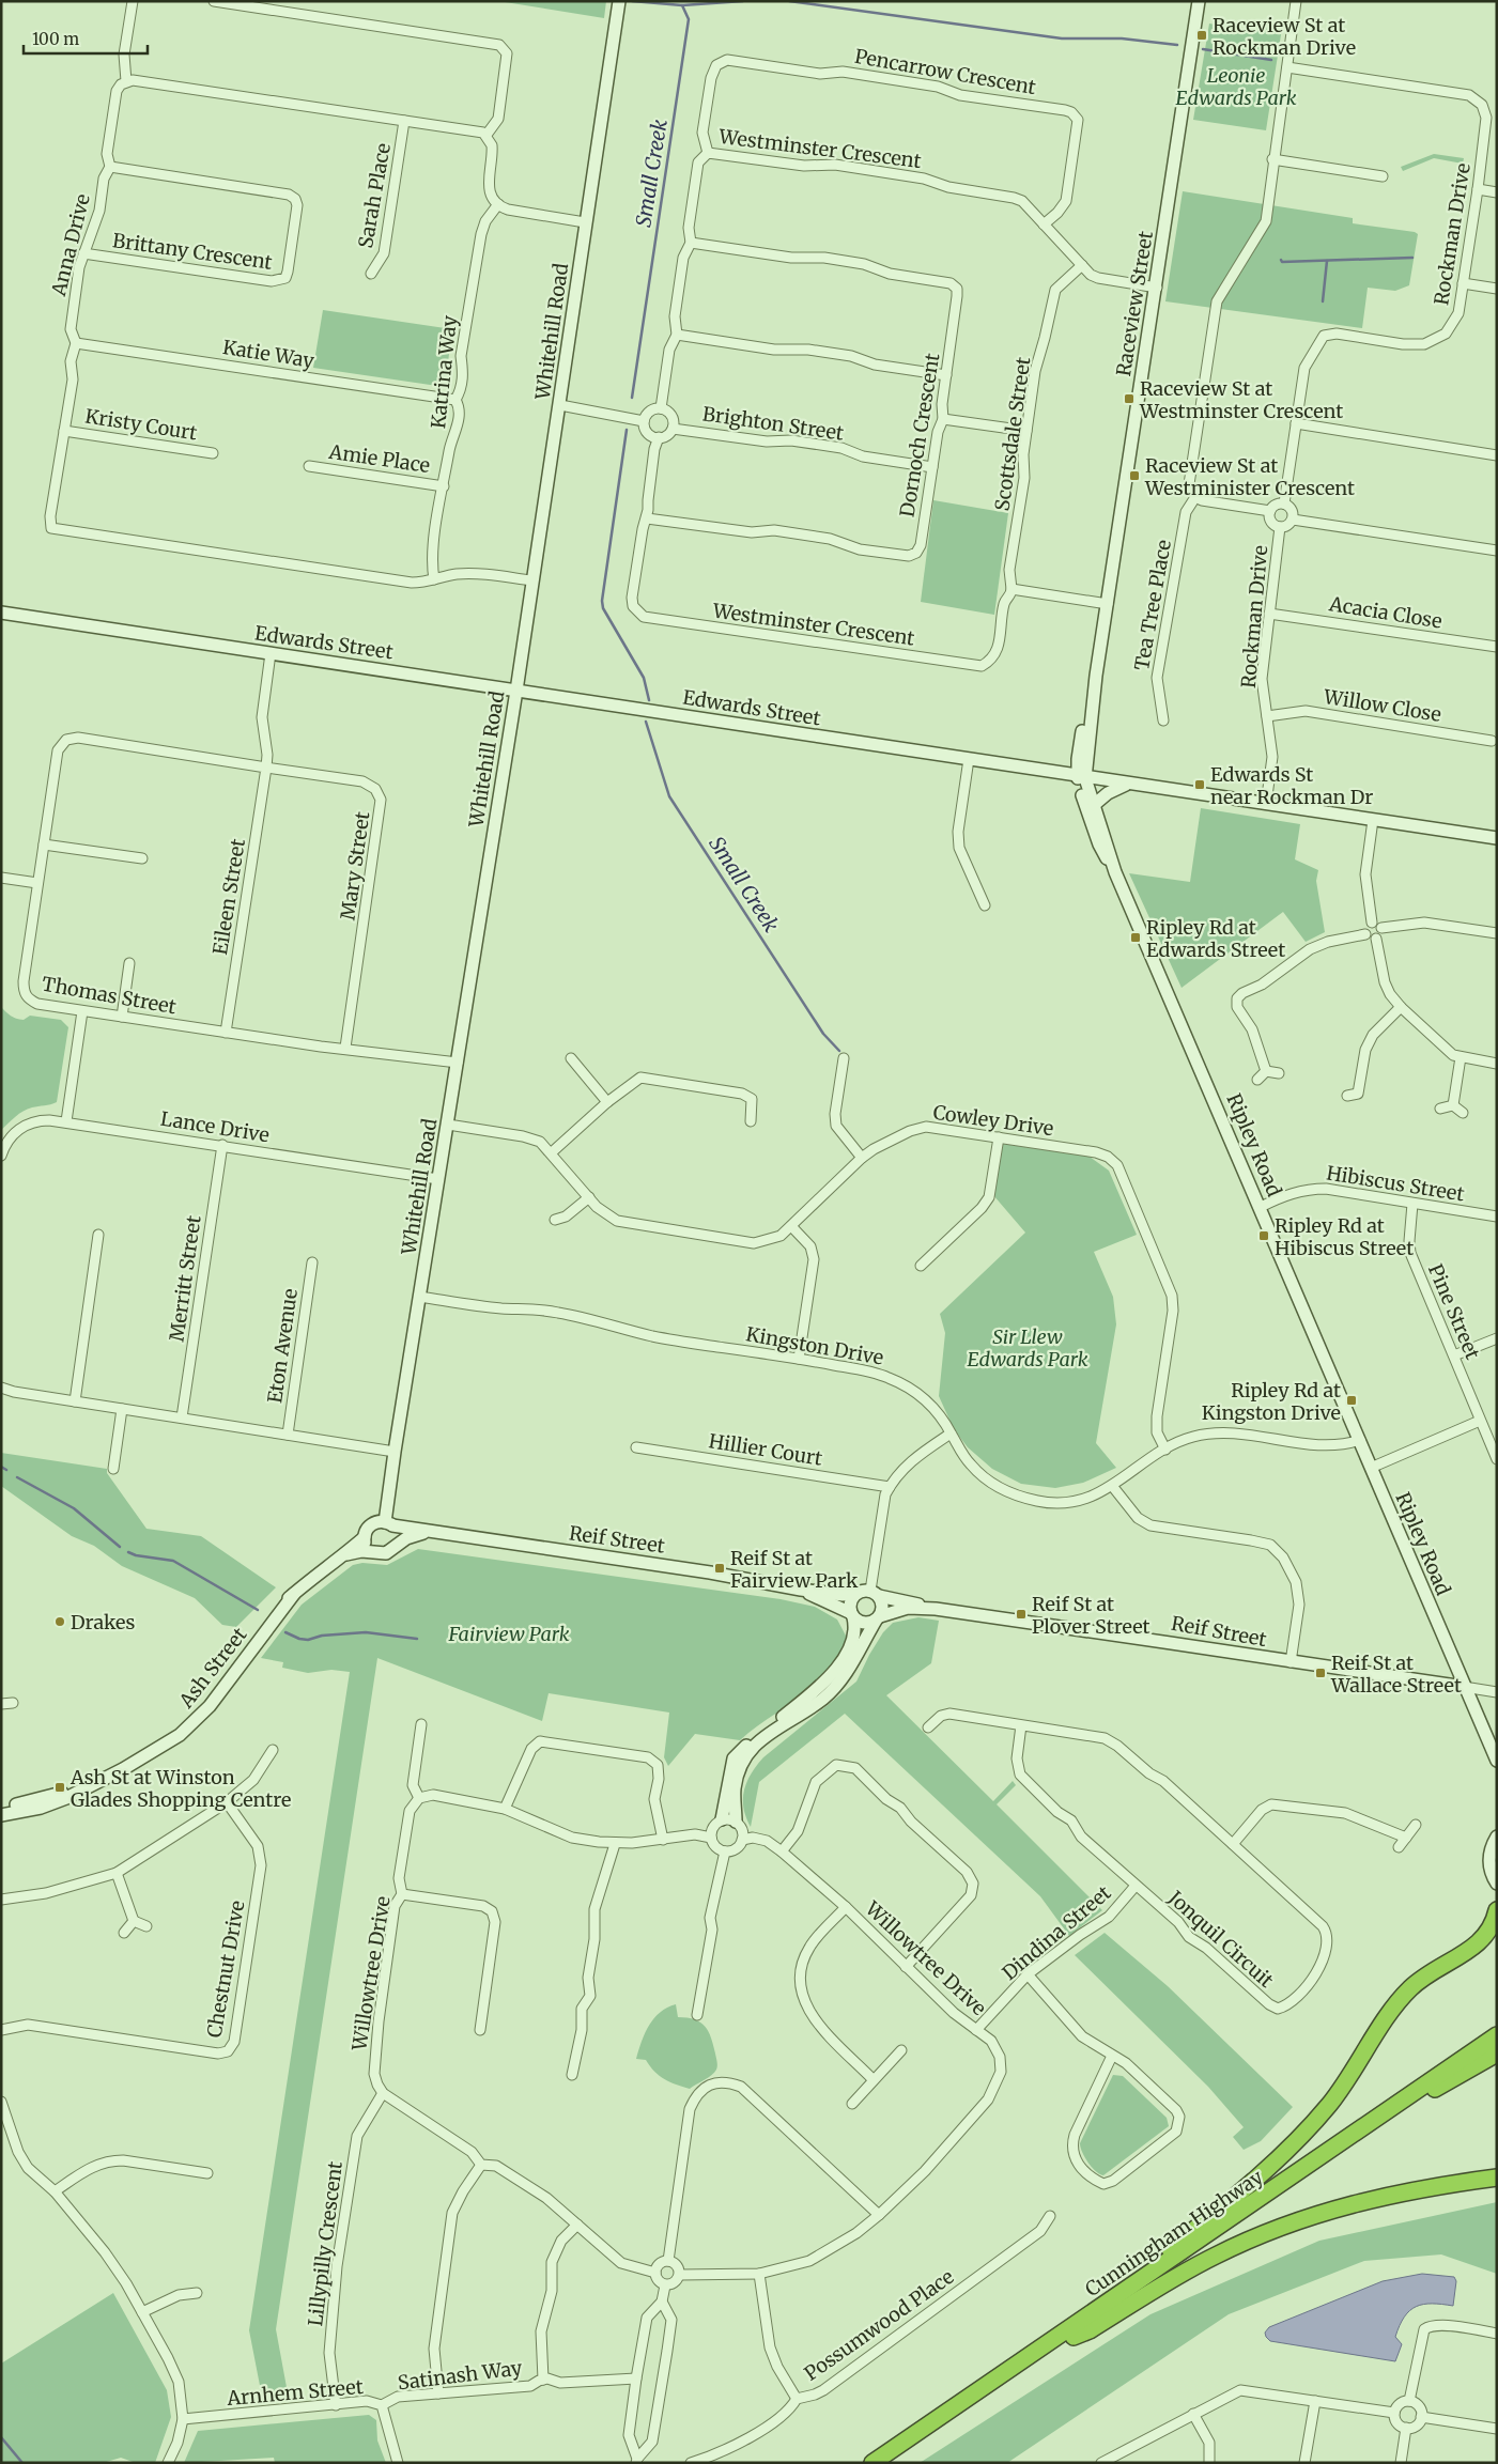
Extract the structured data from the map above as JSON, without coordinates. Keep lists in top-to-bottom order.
{
  "streets": {
    "highway": ["Cunningham Highway"],
    "street": [
      "Pencarrow Crescent",
      "Westminster Crescent",
      "Sarah Place",
      "Rockman Drive",
      "Anna Drive",
      "Brittany Crescent",
      "Raceview Street",
      "Whitehill Road",
      "Katie Way",
      "Katrina Way",
      "Brighton Street",
      "Kristy Court",
      "Scottsdale Street",
      "Dornoch Crescent",
      "Amie Place",
      "Tea Tree Place",
      "Acacia Close",
      "Edwards Street",
      "Willow Close",
      "Mary Street",
      "Eileen Street",
      "Thomas Street",
      "Cowley Drive",
      "Lance Drive",
      "Ripley Road",
      "Hibiscus Street",
      "Merritt Street",
      "Pine Street",
      "Eton Avenue",
      "Kingston Drive",
      "Hillier Court",
      "Reif Street",
      "Ash Street",
      "Dindina Street",
      "Jonquil Circuit",
      "Willowtree Drive",
      "Chestnut Drive",
      "Lillypilly Crescent",
      "Possumwood Place",
      "Satinash Way",
      "Arnhem Street"
    ]
  },
  "crossings": [
    ["Pencarrow Crescent", "Westminster Crescent"],
    ["Westminster Crescent", "Raceview Street"],
    ["Westminster Crescent", "Brighton Street"],
    ["Westminster Crescent", "Scottsdale Street"],
    ["Westminster Crescent", "Dornoch Crescent"],
    ["Rockman Drive", "Acacia Close"],
    ["Rockman Drive", "Edwards Street"],
    ["Rockman Drive", "Willow Close"],
    ["Anna Drive", "Brittany Crescent"],
    ["Anna Drive", "Whitehill Road"],
    ["Anna Drive", "Katie Way"],
    ["Anna Drive", "Katrina Way"],
    ["Anna Drive", "Kristy Court"],
    ["Raceview Street", "Edwards Street"],
    ["Raceview Street", "Ripley Road"],
    ["Whitehill Road", "Edwards Street"],
    ["Whitehill Road", "Thomas Street"],
    ["Whitehill Road", "Cowley Drive"],
    ["Whitehill Road", "Lance Drive"],
    ["Whitehill Road", "Kingston Drive"],
    ["Whitehill Road", "Reif Street"],
    ["Whitehill Road", "Ash Street"],
    ["Katie Way", "Katrina Way"],
    ["Katrina Way", "Amie Place"],
    ["Brighton Street", "Dornoch Crescent"],
    ["Edwards Street", "Ripley Road"],
    ["Mary Street", "Eileen Street"],
    ["Mary Street", "Thomas Street"],
    ["Eileen Street", "Thomas Street"],
    ["Cowley Drive", "Kingston Drive"],
    ["Lance Drive", "Merritt Street"],
    ["Ripley Road", "Hibiscus Street"],
    ["Ripley Road", "Kingston Drive"],
    ["Ripley Road", "Reif Street"],
    ["Hibiscus Street", "Pine Street"],
    ["Reif Street", "Ash Street"],
    ["Dindina Street", "Jonquil Circuit"],
    ["Dindina Street", "Willowtree Drive"],
    ["Willowtree Drive", "Lillypilly Crescent"],
    ["Lillypilly Crescent", "Arnhem Street"],
    ["Satinash Way", "Arnhem Street"]
  ],
  "water": ["Small Creek"],
  "parks": ["Leonie Edwards Park", "Sir Llew Edwards Park", "Fairview Park"],
  "places": {
    "transit": [
      "Raceview St at Rockman Drive",
      "Raceview St at Westminster Crescent",
      "Raceview St at Westminister Crescent",
      "Edwards St near Rockman Dr",
      "Ripley Rd at Edwards Street",
      "Ripley Rd at Hibiscus Street",
      "Ripley Rd at Kingston Drive",
      "Reif St at Fairview Park",
      "Reif St at Plover Street",
      "Reif St at Wallace Street",
      "Ash St at Winston Glades Shopping Centre"
    ],
    "other": ["Drakes"]
  },
  "scale_bar": "100 m"
}
